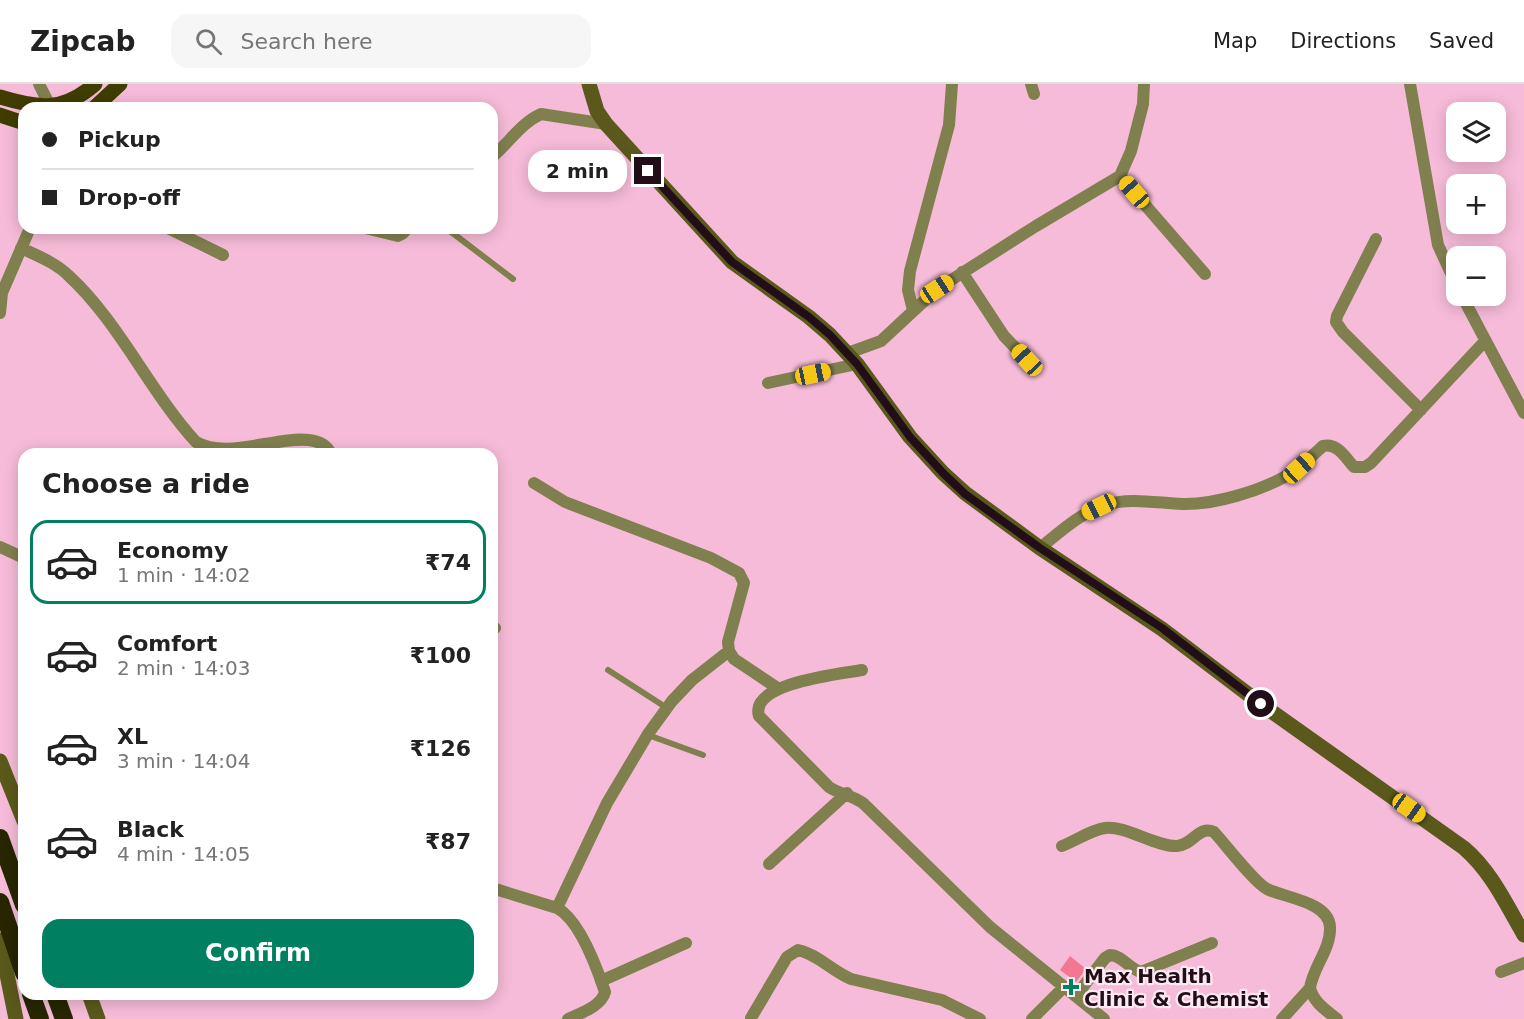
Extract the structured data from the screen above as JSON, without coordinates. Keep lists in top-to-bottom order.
{
  "places": {
    "health": ["Max Health Clinic & Chemist"]
  },
  "page": {
    "header": "Zipcab",
    "search": "Search here",
    "nav": ["Map", "Directions", "Saved"],
    "map_buttons": ["+", "−"],
    "banner": ["Pickup", "Drop-off"],
    "bubble": "2 min",
    "heading": "Choose a ride",
    "list": [
      {
        "name": "Economy",
        "note": "1 min · 14:02",
        "value": "₹74"
      },
      {
        "name": "Comfort",
        "note": "2 min · 14:03",
        "value": "₹100"
      },
      {
        "name": "XL",
        "note": "3 min · 14:04",
        "value": "₹126"
      },
      {
        "name": "Black",
        "note": "4 min · 14:05",
        "value": "₹87"
      }
    ],
    "buttons": "Confirm"
  }
}
